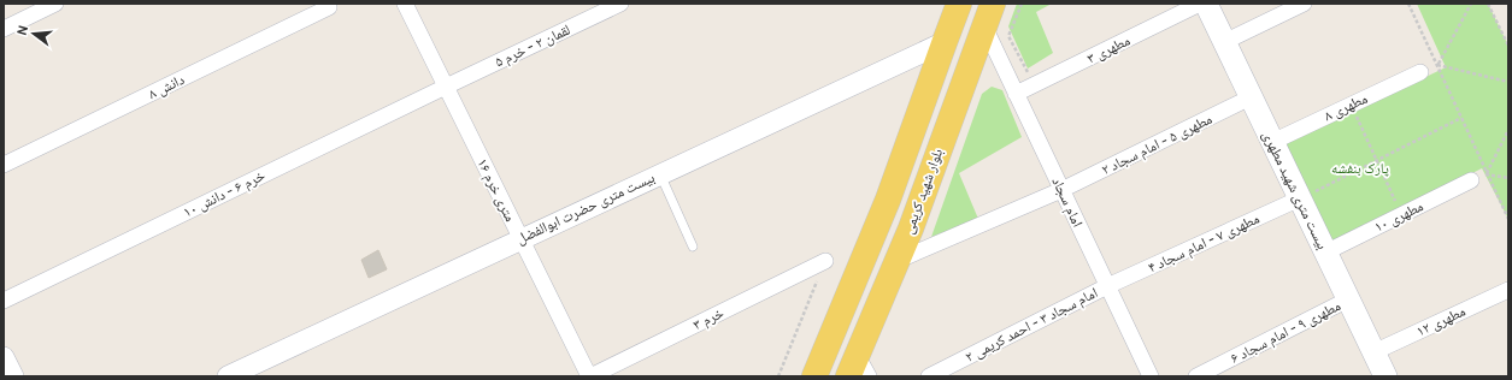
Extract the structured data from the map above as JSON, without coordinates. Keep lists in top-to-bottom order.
{
  "streets": {
    "main road": ["بیست متری شهید مطهری", "بلوار شهید کریمی"],
    "street": [
      "لقمان ۲ - خرم ۵",
      "مطهری ۳",
      "دانش ۸",
      "مطهری ۸",
      "مطهری ۵ - امام سجاد ۲",
      "۱۶ متری خرم",
      "خرم ۶ - دانش ۱۰",
      "امام سجاد",
      "بیست متری حضرت ابوالفضل",
      "مطهری ۱۰",
      "مطهری ۷ - امام سجاد ۴",
      "خرم ۳",
      "مطهری ۱۲",
      "امام سجاد ۳ - احمد کریمی ۲",
      "مطهری ۹ - امام سجاد ۶"
    ]
  },
  "crossings": [
    ["لقمان ۲ - خرم ۵", "۱۶ متری خرم"],
    ["لقمان ۲ - خرم ۵", "خرم ۶ - دانش ۱۰"],
    ["مطهری ۳", "امام سجاد"],
    ["مطهری ۸", "بیست متری شهید مطهری"],
    ["مطهری ۵ - امام سجاد ۲", "بیست متری شهید مطهری"],
    ["مطهری ۵ - امام سجاد ۲", "بلوار شهید کریمی"],
    ["مطهری ۵ - امام سجاد ۲", "امام سجاد"],
    ["۱۶ متری خرم", "خرم ۶ - دانش ۱۰"],
    ["۱۶ متری خرم", "بیست متری حضرت ابوالفضل"],
    ["۱۶ متری خرم", "خرم ۳"],
    ["بیست متری شهید مطهری", "مطهری ۱۰"],
    ["بیست متری شهید مطهری", "مطهری ۷ - امام سجاد ۴"],
    ["بیست متری شهید مطهری", "مطهری ۱۲"],
    ["بیست متری شهید مطهری", "مطهری ۹ - امام سجاد ۶"],
    ["بلوار شهید کریمی", "امام سجاد"],
    ["بلوار شهید کریمی", "بیست متری حضرت ابوالفضل"],
    ["امام سجاد", "مطهری ۷ - امام سجاد ۴"],
    ["امام سجاد", "امام سجاد ۳ - احمد کریمی ۲"],
    ["مطهری ۷ - امام سجاد ۴", "امام سجاد ۳ - احمد کریمی ۲"]
  ],
  "parks": ["پارک بنفشه"],
  "north": "left"
}
